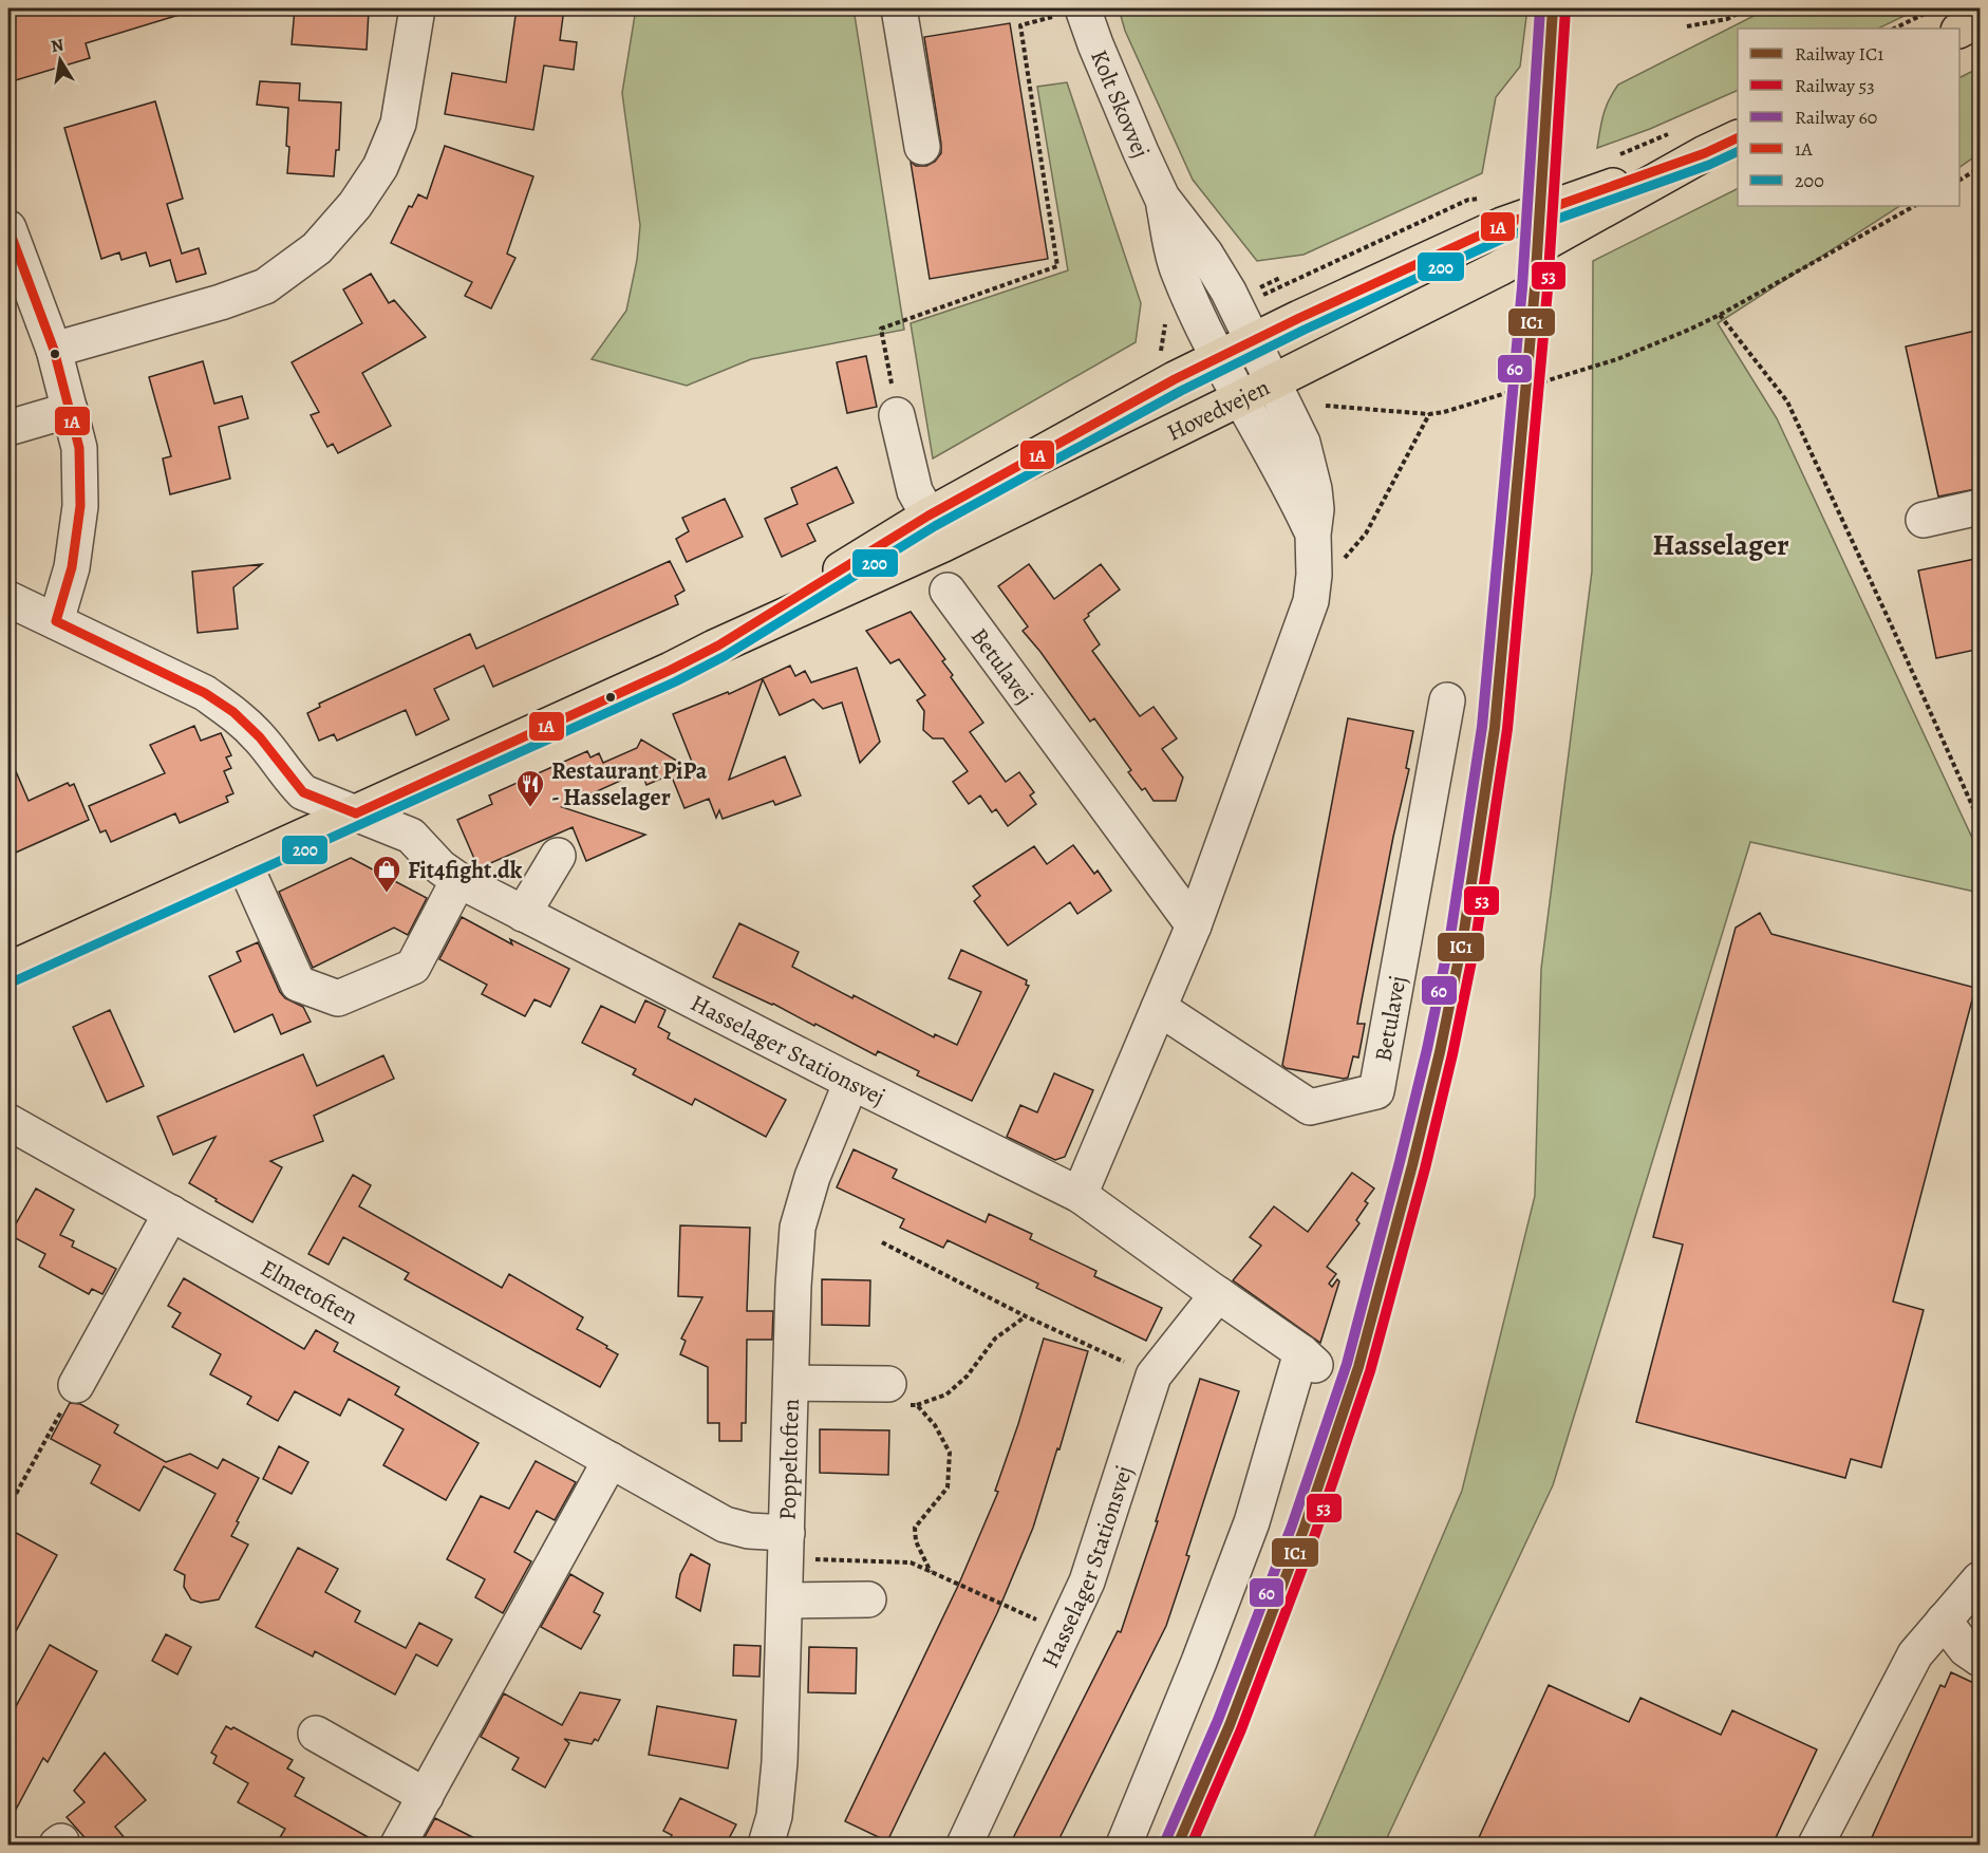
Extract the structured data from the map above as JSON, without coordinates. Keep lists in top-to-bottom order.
{
  "streets": {
    "main road": ["Hovedvejen"],
    "street": [
      "Kolt Skovvej",
      "Betulavej",
      "Hasselager Stationsvej",
      "Elmetoften",
      "Poppeltoften"
    ]
  },
  "crossings": [
    ["Kolt Skovvej", "Hovedvejen"],
    ["Hovedvejen", "Hasselager Stationsvej"],
    ["Hasselager Stationsvej", "Poppeltoften"],
    ["Elmetoften", "Poppeltoften"]
  ],
  "districts": ["Hasselager"],
  "places": {
    "restaurant": ["Restaurant PiPa - Hasselager"],
    "shop": ["Fit4fight.dk"]
  },
  "lines": [
    "rail line IC1",
    "rail line 60",
    "rail line 53",
    "transit line 1A",
    "transit line 200"
  ],
  "legend": [
    "Railway IC1",
    "Railway 53",
    "Railway 60",
    "1A",
    "200"
  ],
  "north": "top"
}
